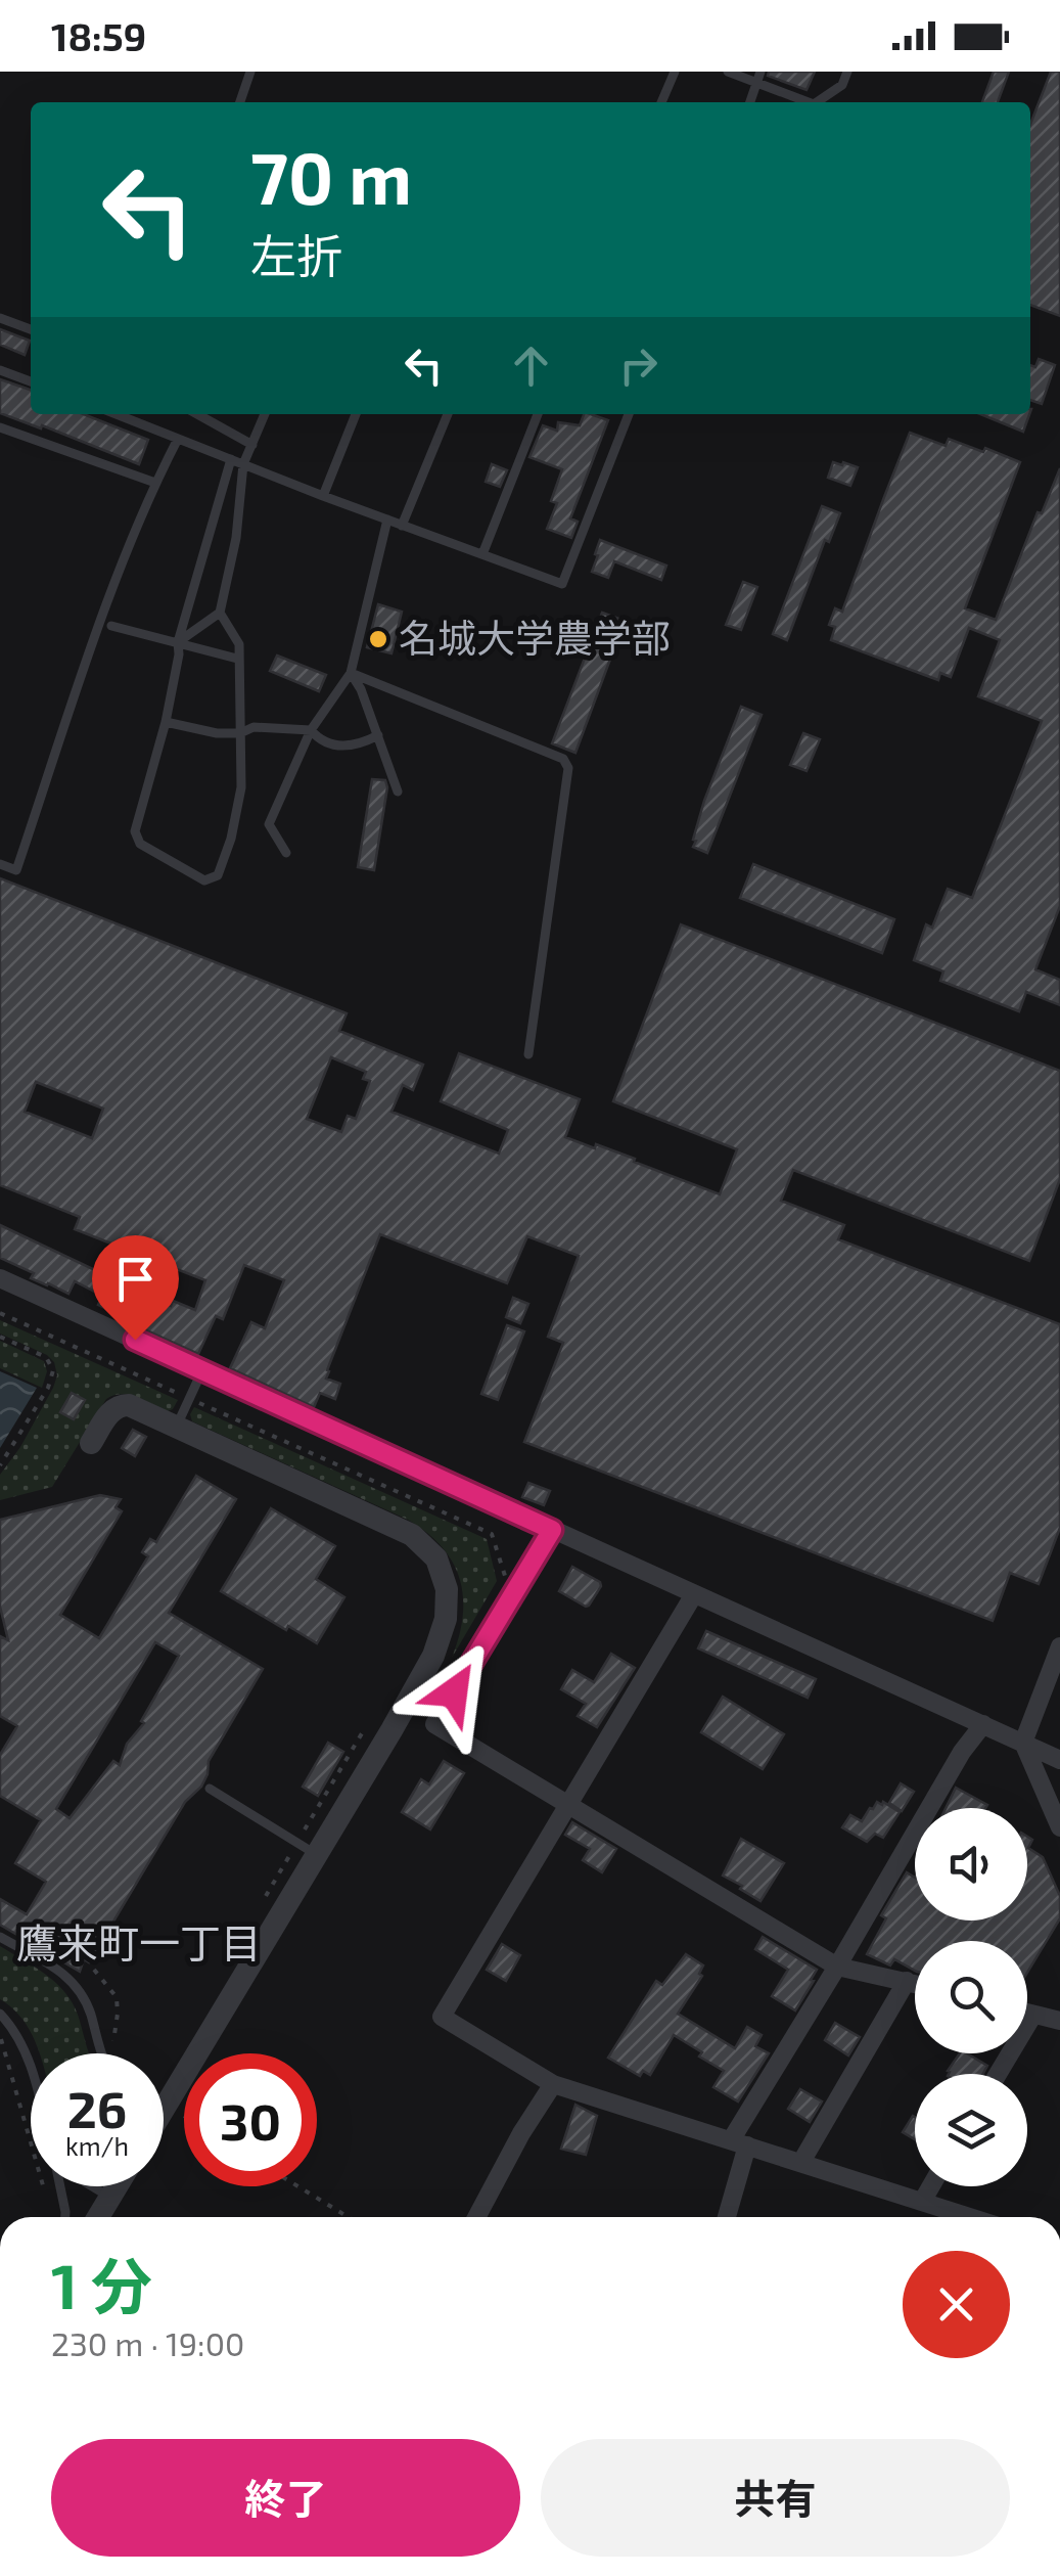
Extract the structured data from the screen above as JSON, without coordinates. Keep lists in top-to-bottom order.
{
  "districts": ["鷹来町一丁目"],
  "places": ["名城大学農学部"],
  "page": {
    "status": "18:59",
    "turn": ["70 m", "左折"],
    "speed": "26 km/h",
    "limit": "30",
    "heading": ["1 分", "230 m · 19:00"],
    "buttons": ["終了", "共有"]
  }
}
